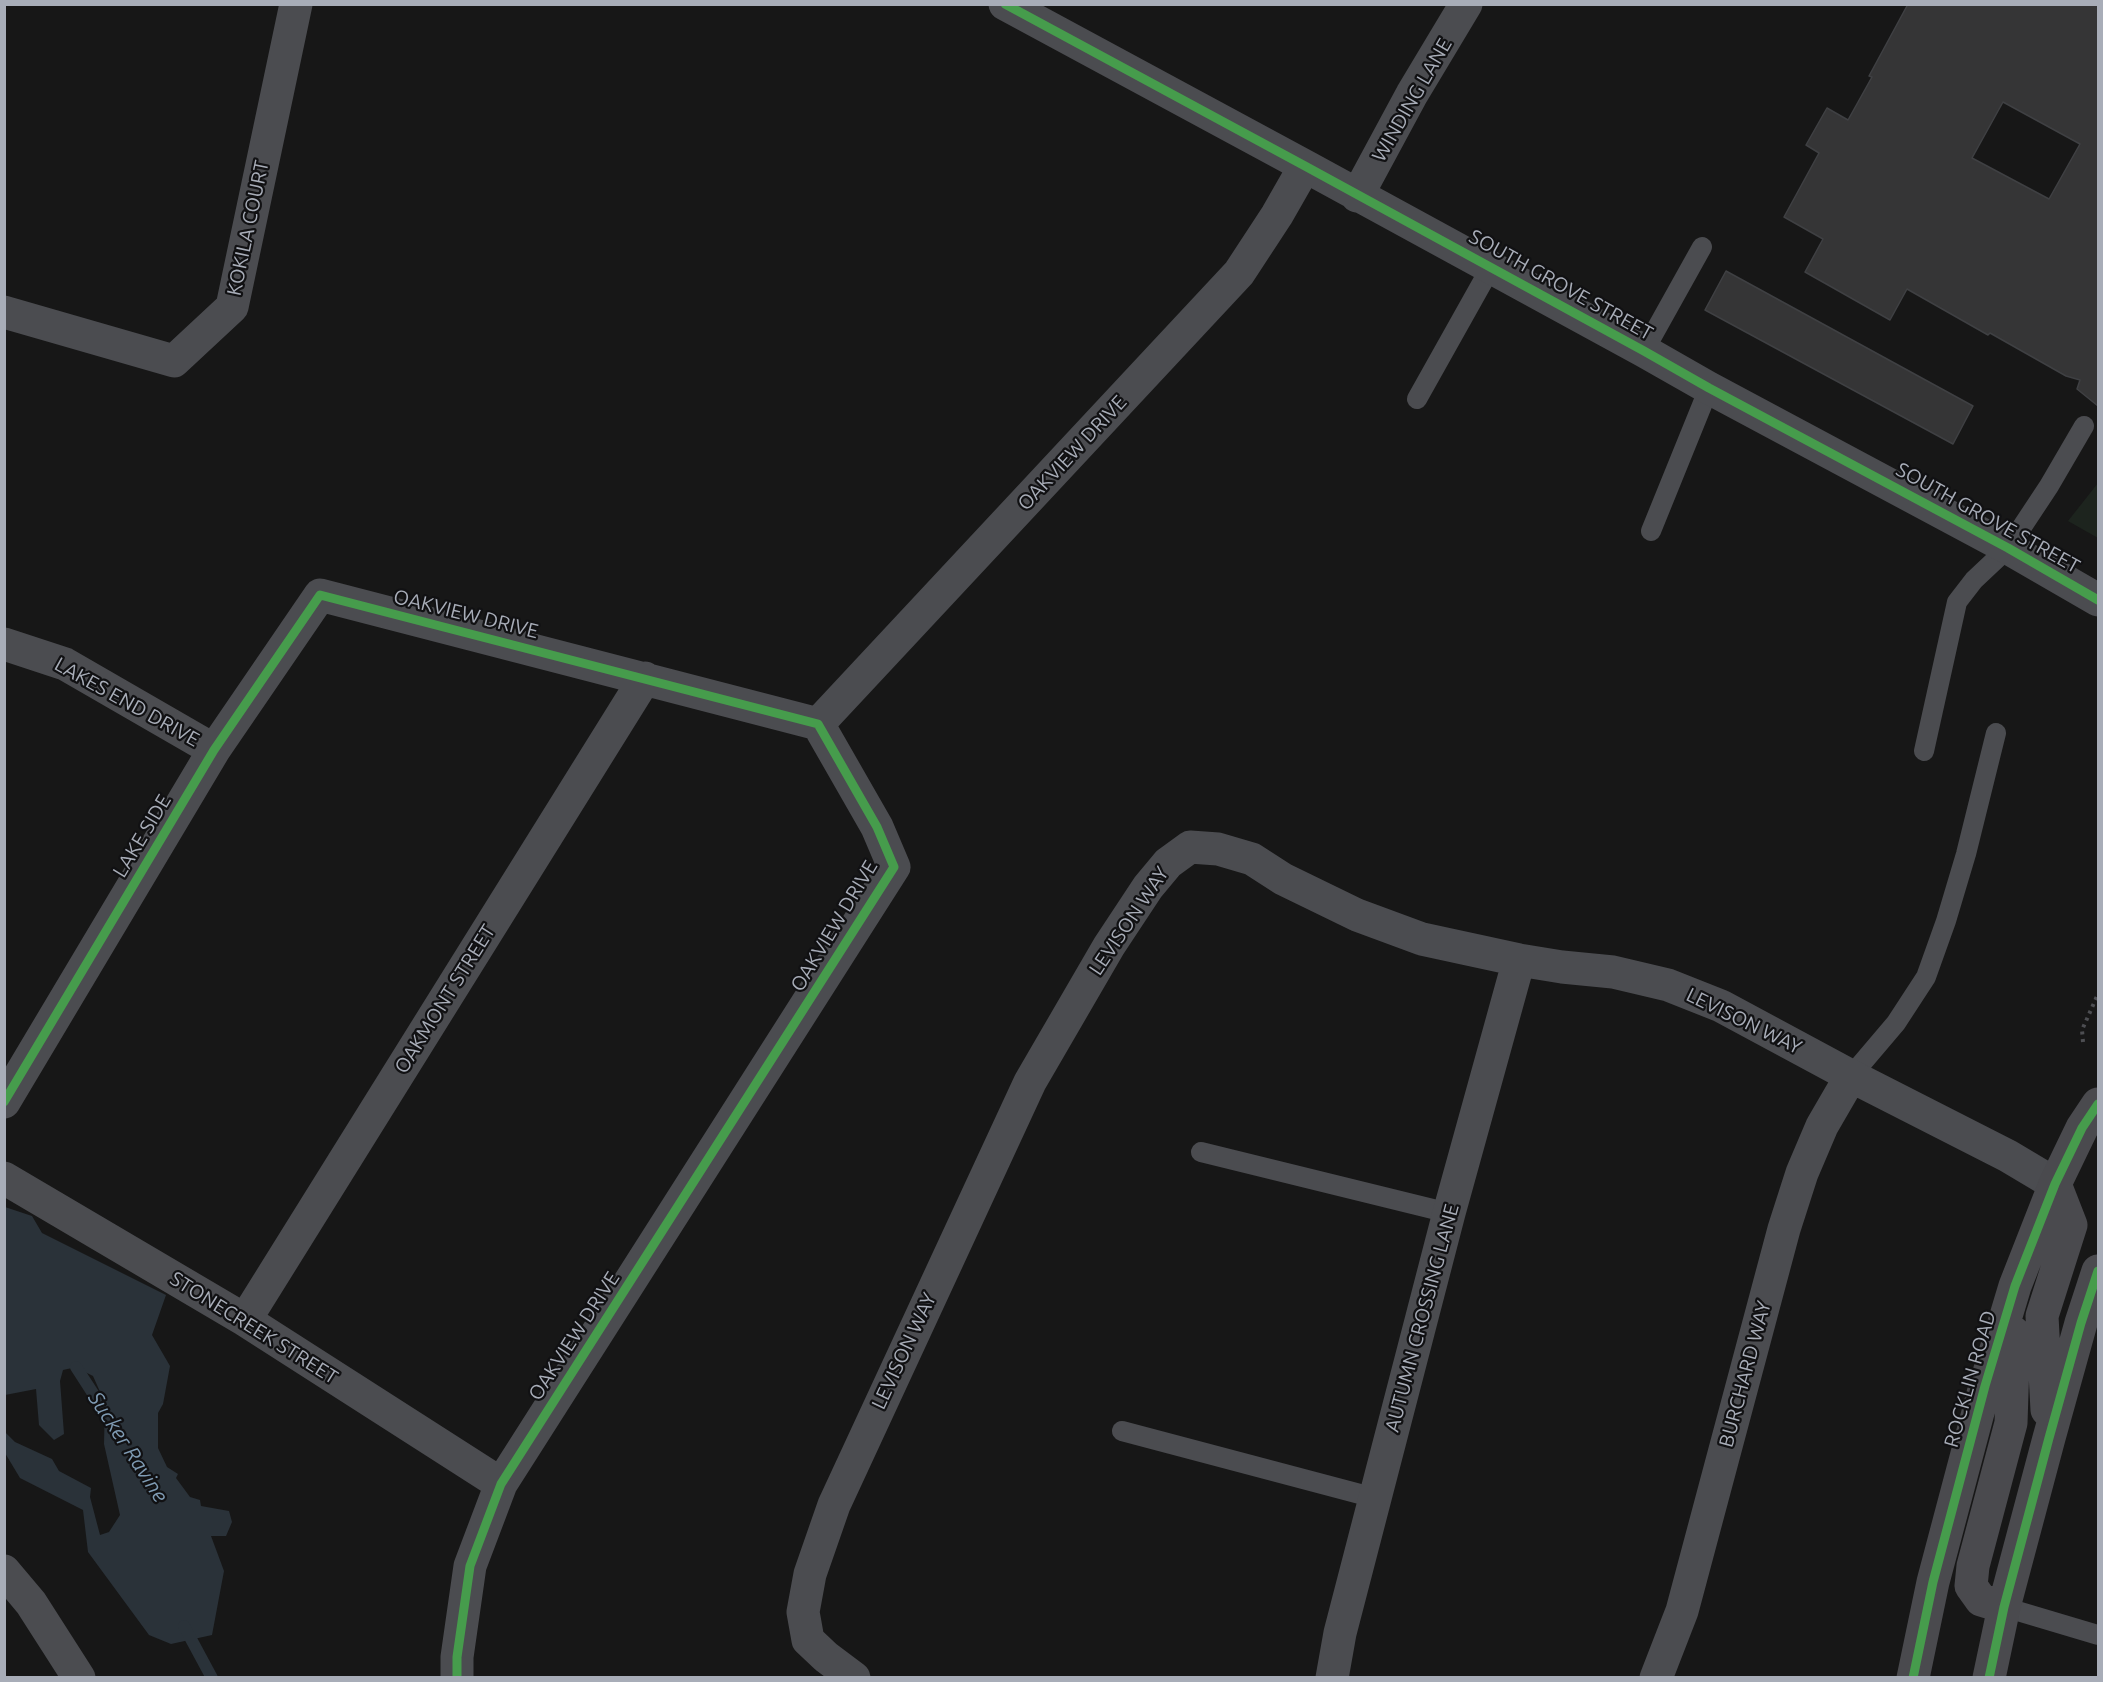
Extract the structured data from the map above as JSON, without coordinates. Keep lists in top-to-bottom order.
{
  "streets": {
    "main road": ["ROCKLIN ROAD"],
    "street": [
      "WINDING LANE",
      "KOKILA COURT",
      "SOUTH GROVE STREET",
      "OAKVIEW DRIVE",
      "LAKES END DRIVE",
      "LAKE SIDE",
      "LEVISON WAY",
      "OAKMONT STREET",
      "AUTUMN CROSSING LANE",
      "STONECREEK STREET",
      "BURCHARD WAY"
    ]
  },
  "crossings": [
    ["WINDING LANE", "SOUTH GROVE STREET"],
    ["SOUTH GROVE STREET", "OAKVIEW DRIVE"],
    ["OAKVIEW DRIVE", "LAKE SIDE"],
    ["OAKVIEW DRIVE", "OAKMONT STREET"],
    ["OAKVIEW DRIVE", "STONECREEK STREET"],
    ["LAKES END DRIVE", "LAKE SIDE"],
    ["LEVISON WAY", "AUTUMN CROSSING LANE"],
    ["LEVISON WAY", "BURCHARD WAY"],
    ["LEVISON WAY", "ROCKLIN ROAD"],
    ["OAKMONT STREET", "STONECREEK STREET"]
  ],
  "water": ["Sucker Ravine"]
}
